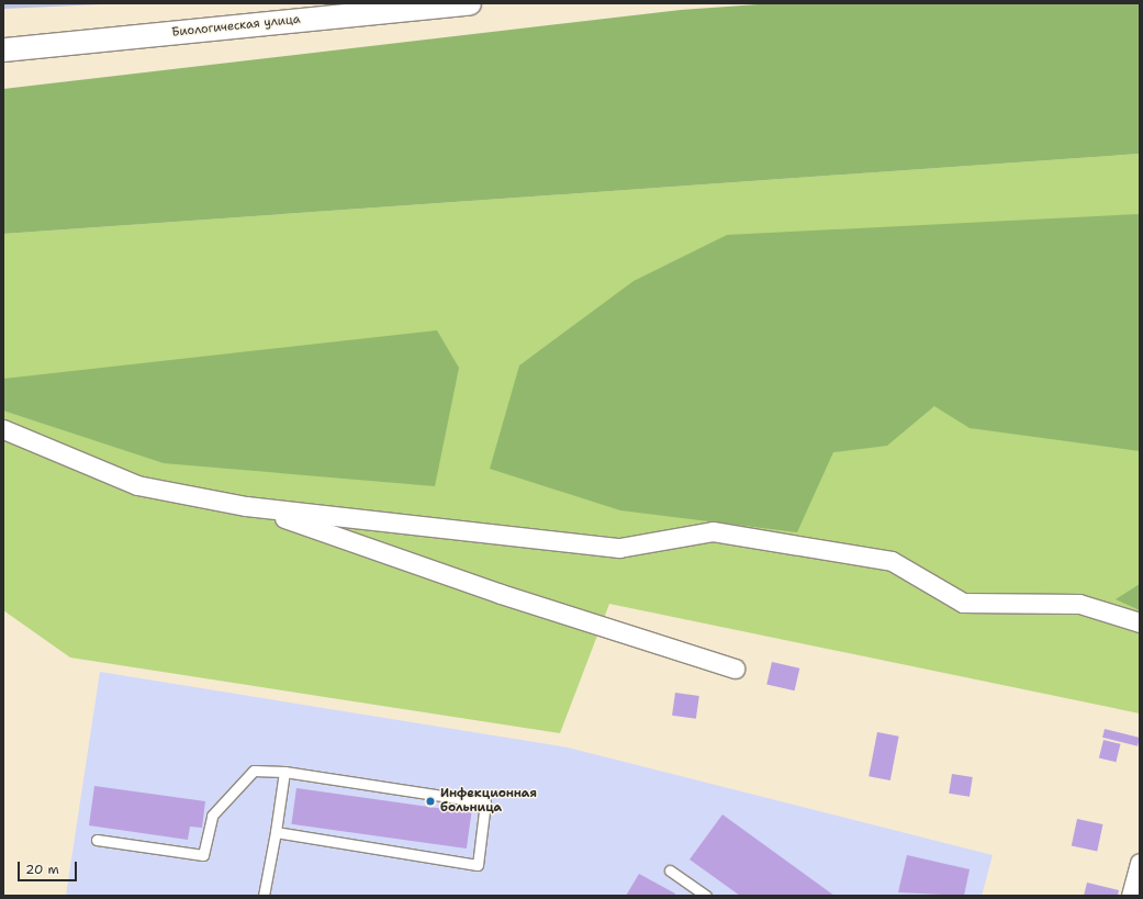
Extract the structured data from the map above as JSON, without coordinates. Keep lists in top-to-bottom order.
{
  "streets": {
    "street": ["Биологическая улица"]
  },
  "places": ["Инфекционная больница"],
  "scale_bar": "20 m"
}
